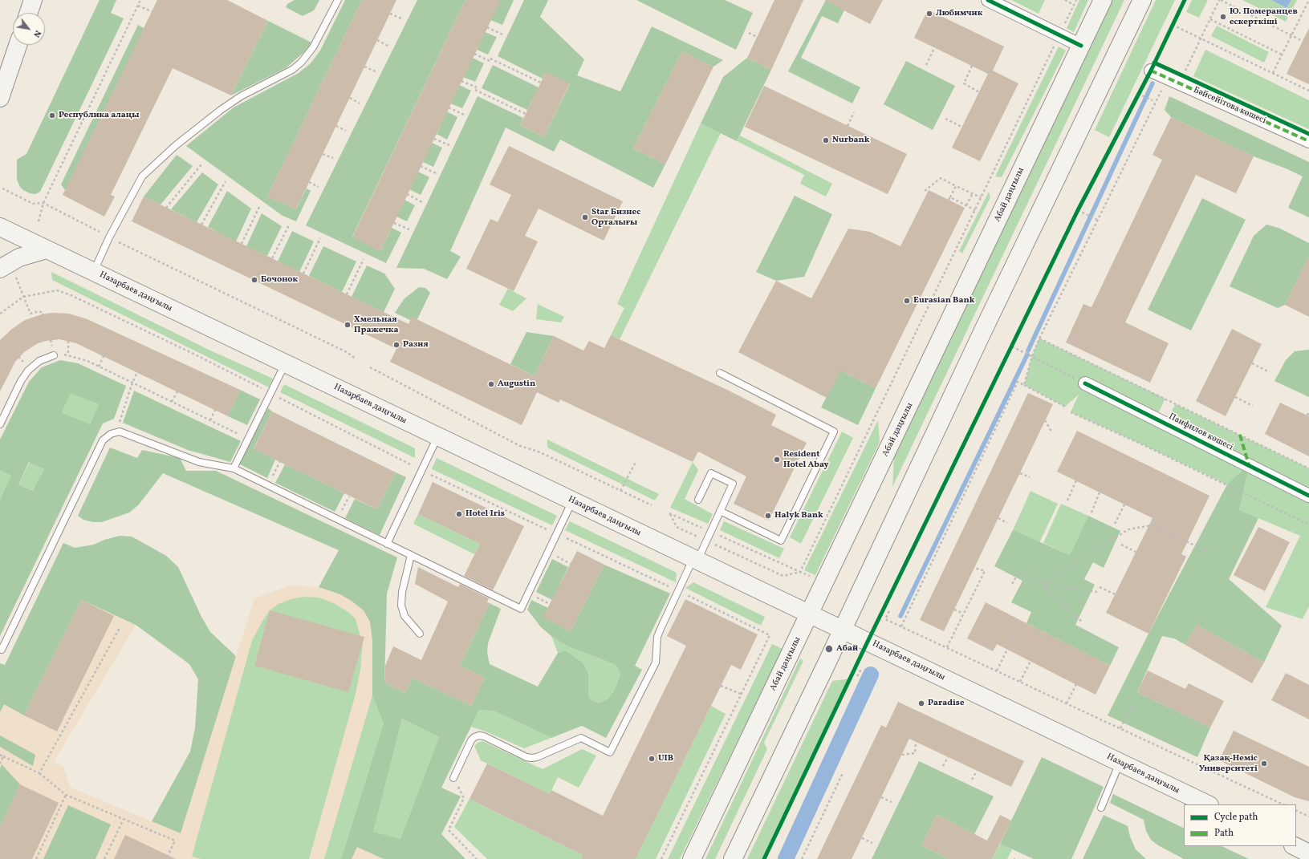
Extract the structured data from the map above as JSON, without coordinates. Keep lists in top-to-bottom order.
{
  "streets": {
    "main road": ["Абай даңғылы", "Назарбаев даңғылы"],
    "street": ["Бәйсейітова көшесі", "Панфилов көшесі"]
  },
  "crossings": [
    ["Абай даңғылы", "Назарбаев даңғылы"]
  ],
  "places": [
    "Любимчик",
    "Ю. Померанцев ескерткіші",
    "Республика алаңы",
    "Nurbank",
    "Star Бизнес Орталығы",
    "Бочонок",
    "Eurasian Bank",
    "Хмельная Пражечка",
    "Разия",
    "Augustin",
    "Resident Hotel Abay",
    "Hotel Iris",
    "Halyk Bank",
    "Абай",
    "Paradise",
    "UIB",
    "Қазақ-Неміс Университеті"
  ],
  "legend": ["Cycle path", "Path"],
  "north": "bottom right"
}
